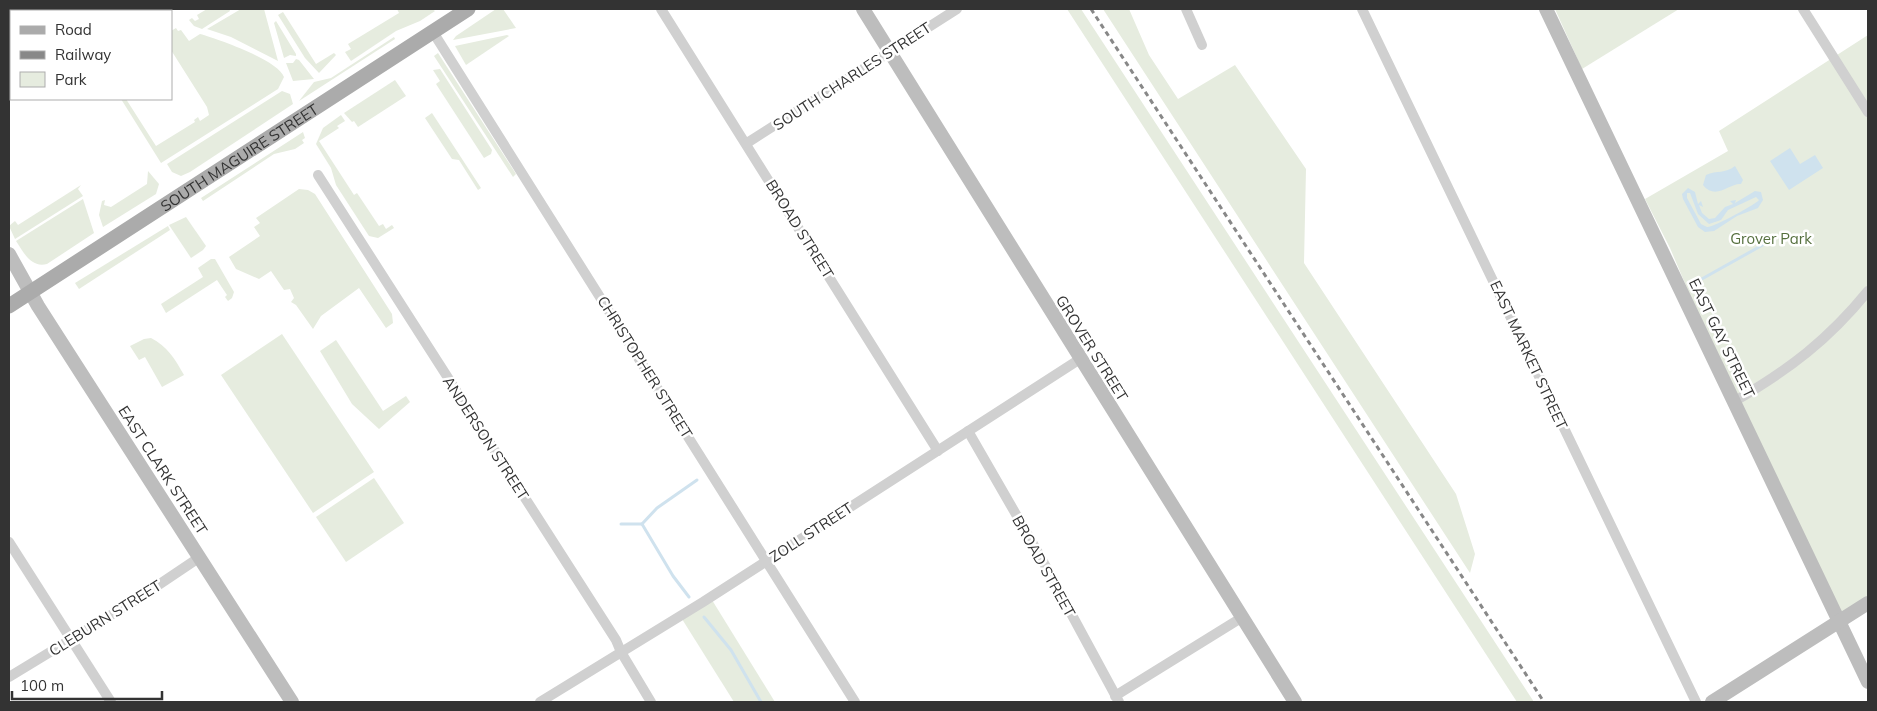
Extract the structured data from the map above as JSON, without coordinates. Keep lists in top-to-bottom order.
{
  "streets": {
    "main road": ["SOUTH MAGUIRE STREET"],
    "street": [
      "SOUTH CHARLES STREET",
      "BROAD STREET",
      "EAST GAY STREET",
      "GROVER STREET",
      "EAST MARKET STREET",
      "CHRISTOPHER STREET",
      "ANDERSON STREET",
      "EAST CLARK STREET",
      "ZOLL STREET",
      "CLEBURN STREET"
    ]
  },
  "crossings": [
    ["SOUTH CHARLES STREET", "BROAD STREET"],
    ["SOUTH CHARLES STREET", "GROVER STREET"],
    ["SOUTH MAGUIRE STREET", "CHRISTOPHER STREET"],
    ["SOUTH MAGUIRE STREET", "EAST CLARK STREET"],
    ["BROAD STREET", "ZOLL STREET"],
    ["GROVER STREET", "ZOLL STREET"],
    ["CHRISTOPHER STREET", "ZOLL STREET"],
    ["ANDERSON STREET", "ZOLL STREET"],
    ["EAST CLARK STREET", "CLEBURN STREET"]
  ],
  "parks": ["Grover Park"],
  "legend": ["Road", "Railway", "Park"],
  "scale_bar": "100 m"
}
